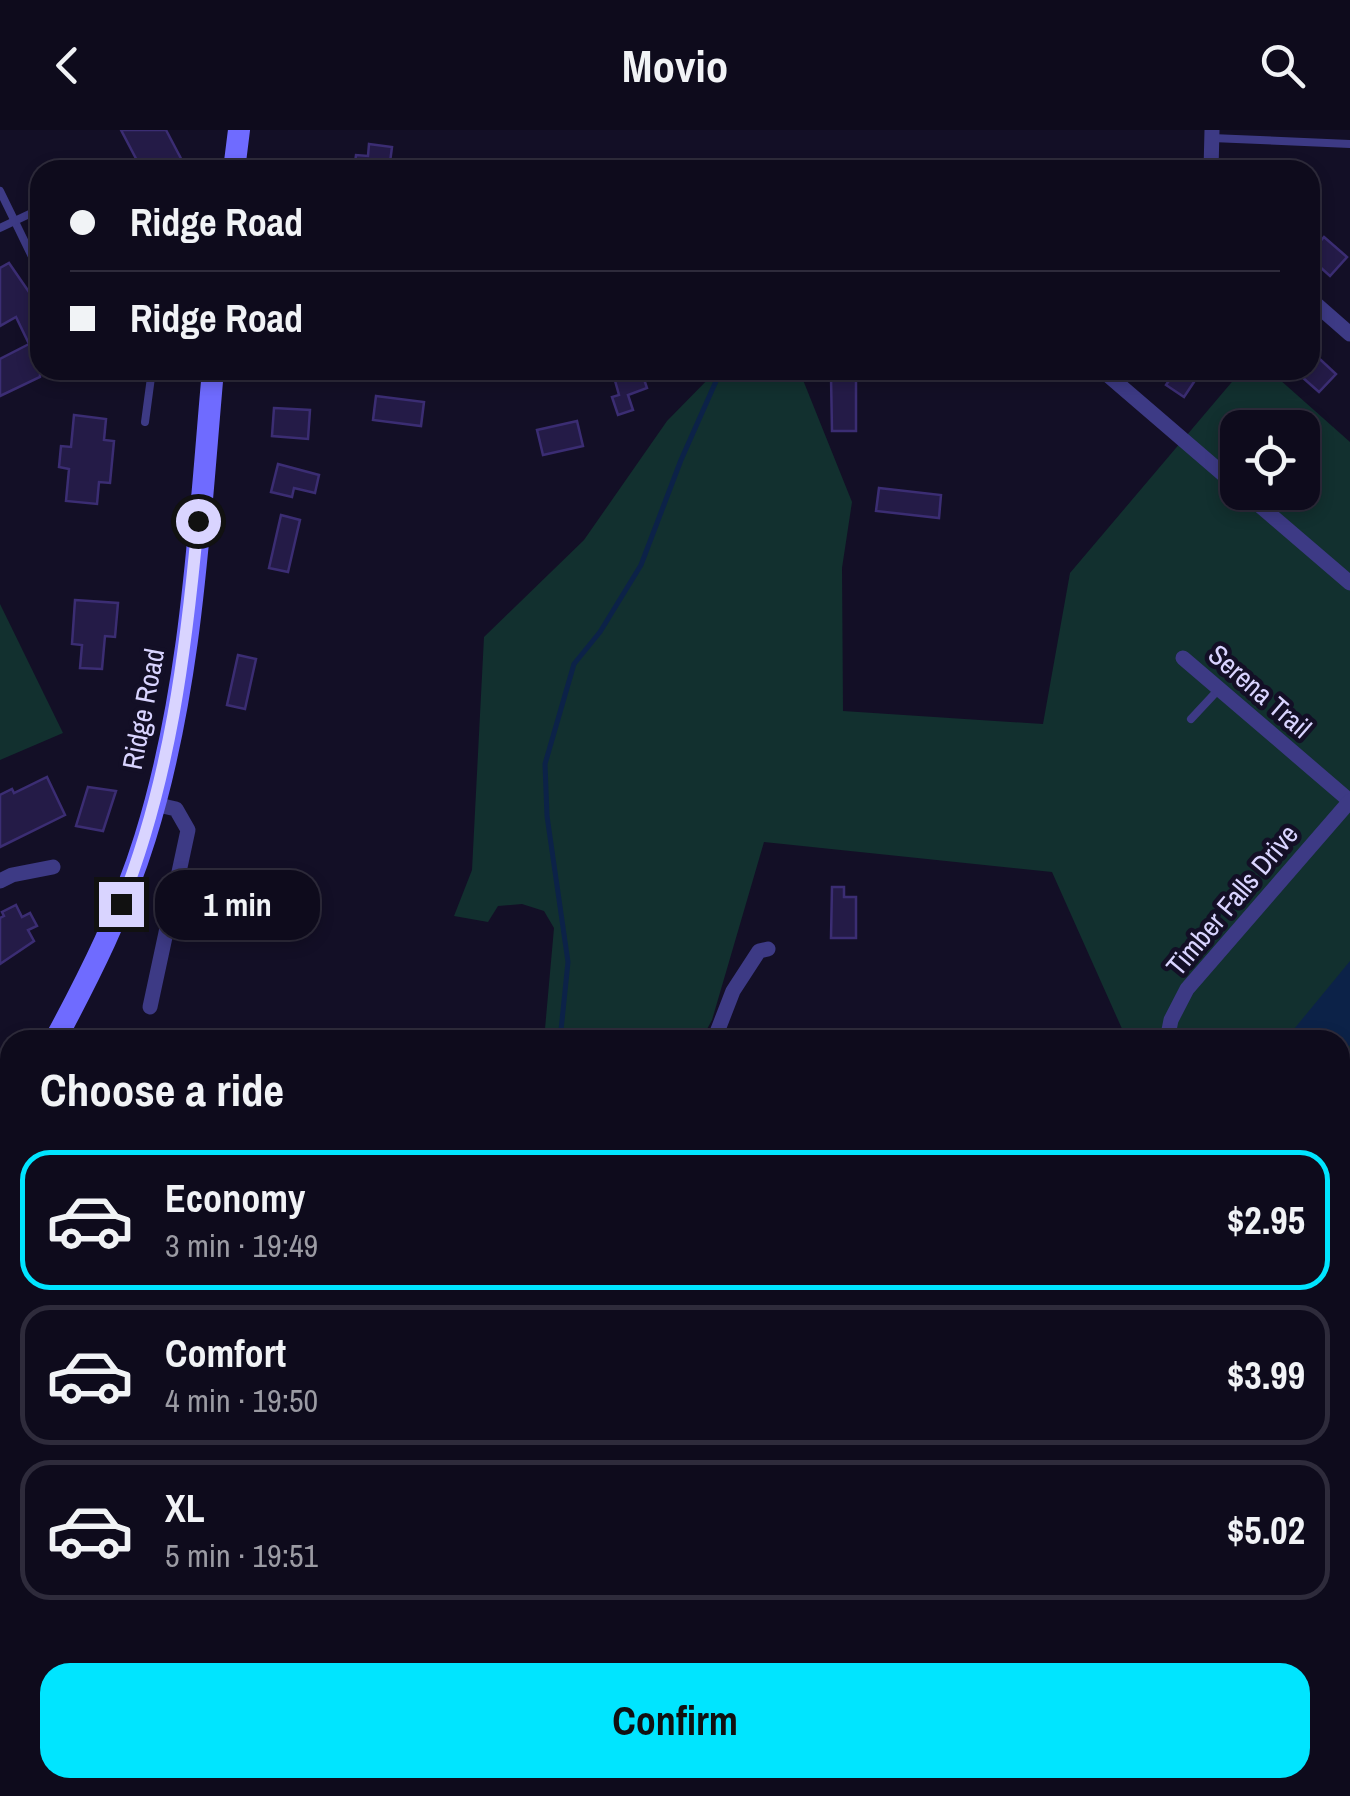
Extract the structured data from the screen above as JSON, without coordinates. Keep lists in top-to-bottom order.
{
  "streets": {
    "street": ["Serena Trail", "Ridge Road", "Timber Falls Drive"]
  },
  "crossings": [
    ["Serena Trail", "Timber Falls Drive"]
  ],
  "page": {
    "header": "Movio",
    "banner": ["Ridge Road", "Ridge Road"],
    "bubble": "1 min",
    "heading": "Choose a ride",
    "list": [
      {
        "name": "Economy",
        "note": "3 min · 19:49",
        "value": "$2.95"
      },
      {
        "name": "Comfort",
        "note": "4 min · 19:50",
        "value": "$3.99"
      },
      {
        "name": "XL",
        "note": "5 min · 19:51",
        "value": "$5.02"
      }
    ],
    "buttons": "Confirm"
  }
}
